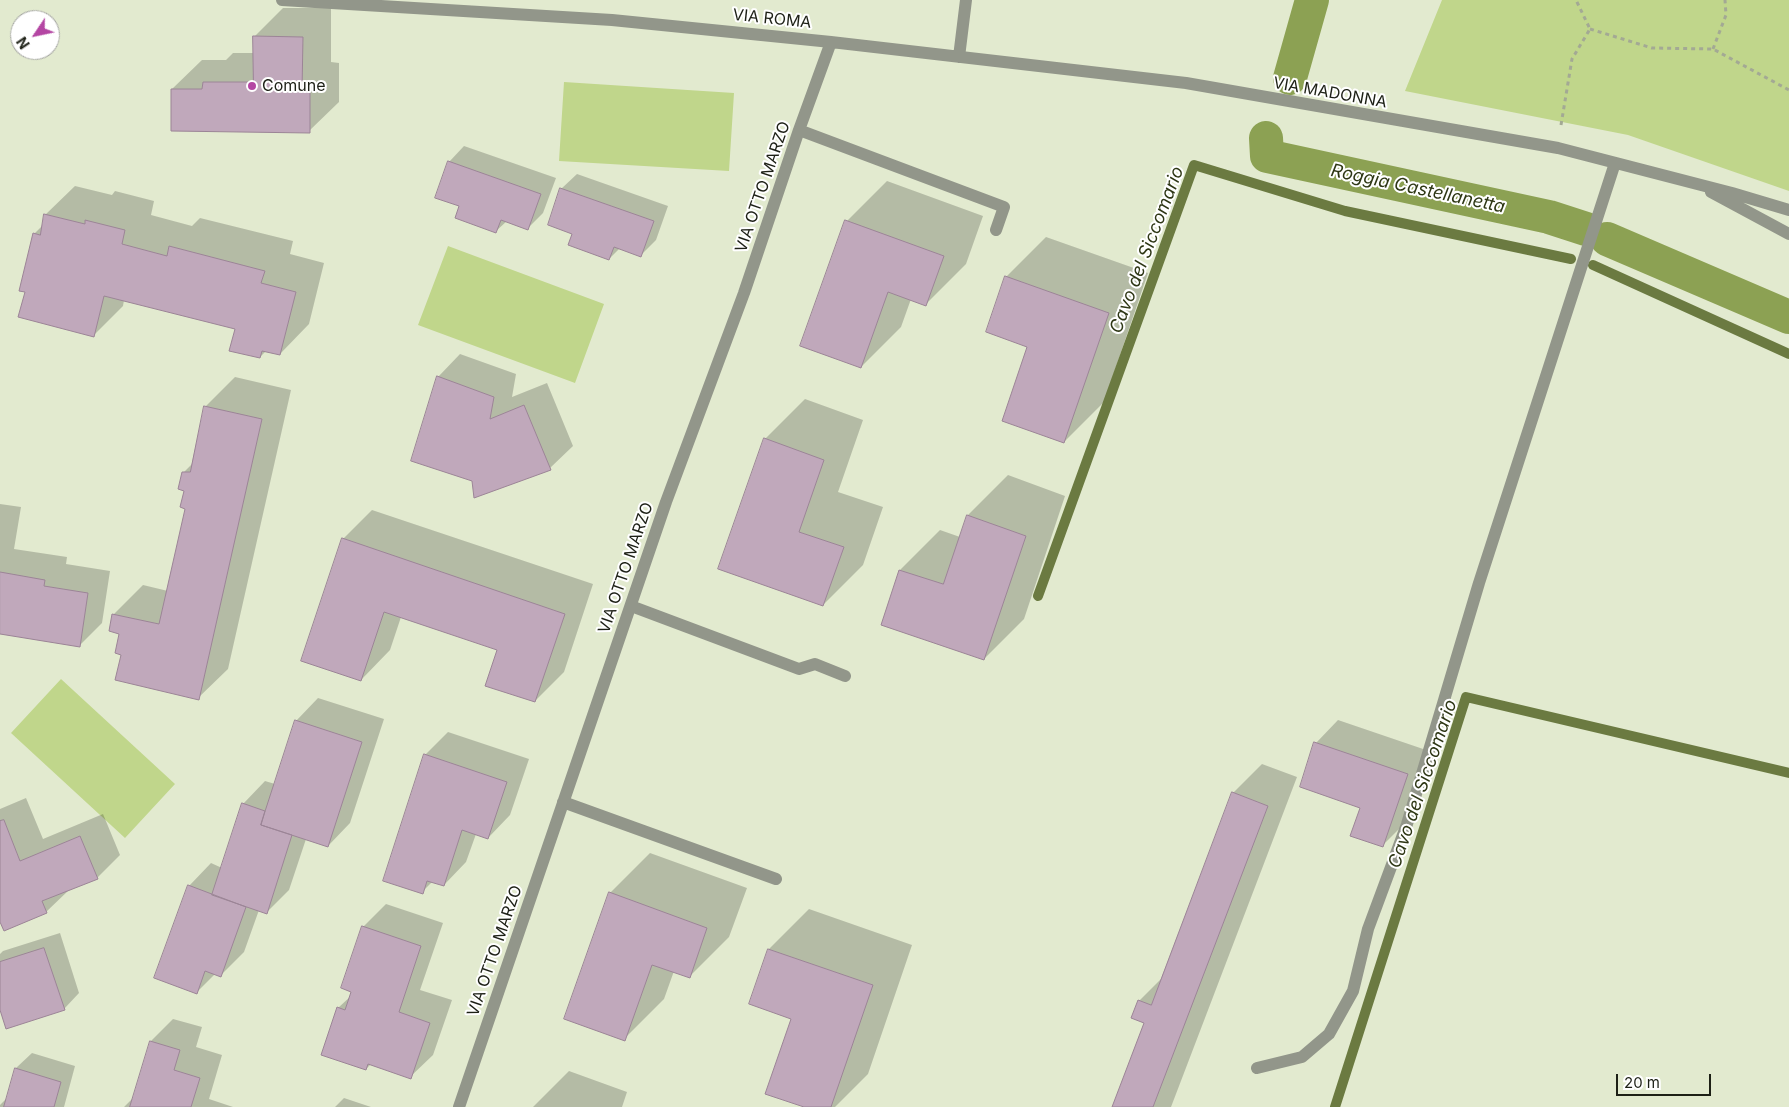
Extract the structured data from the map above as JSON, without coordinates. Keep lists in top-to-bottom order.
{
  "streets": {
    "street": ["VIA ROMA", "VIA MADONNA", "VIA OTTO MARZO"]
  },
  "crossings": [
    ["VIA ROMA", "VIA MADONNA"],
    ["VIA ROMA", "VIA OTTO MARZO"]
  ],
  "water": ["Roggia Castellanetta", "Cavo del Siccomario"],
  "places": ["Comune"],
  "scale_bar": "20 m",
  "north": "bottom left"
}
